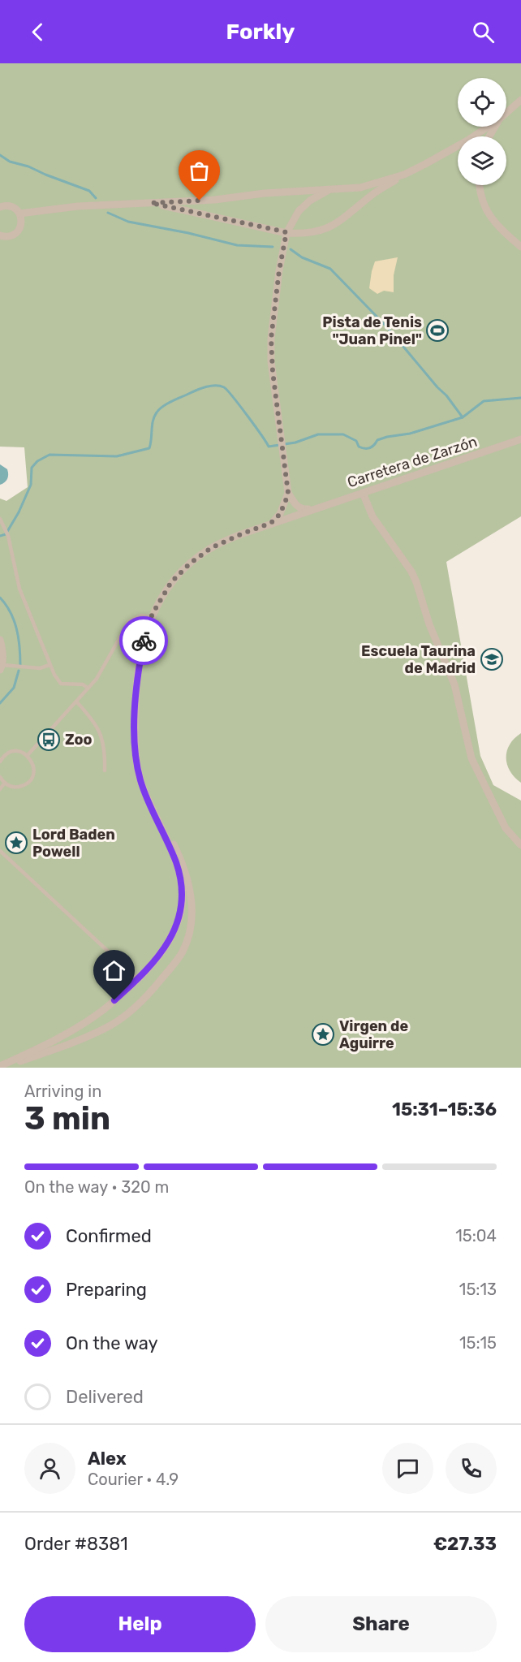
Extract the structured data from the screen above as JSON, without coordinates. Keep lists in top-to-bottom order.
{
  "streets": {
    "street": ["Carretera de Zarzón"]
  },
  "places": {
    "sports": ["Pista de Tenis \"Juan Pinel\""],
    "school or university": ["Escuela Taurina de Madrid"],
    "bus stop": ["Zoo"],
    "place": ["Lord Baden Powell", "Virgen de Aguirre"]
  },
  "page": {
    "header": "Forkly",
    "heading": ["3 min", "Arriving in", "15:31–15:36"],
    "panel": [
      "Alex",
      "Courier · 4.9",
      "Order #8381",
      "€27.33"
    ],
    "bar": "On the way · 320 m",
    "list": [
      ["Confirmed", "15:04"],
      ["Preparing", "15:13"],
      ["On the way", "15:15"],
      "Delivered"
    ],
    "buttons": ["Help", "Share"]
  }
}
